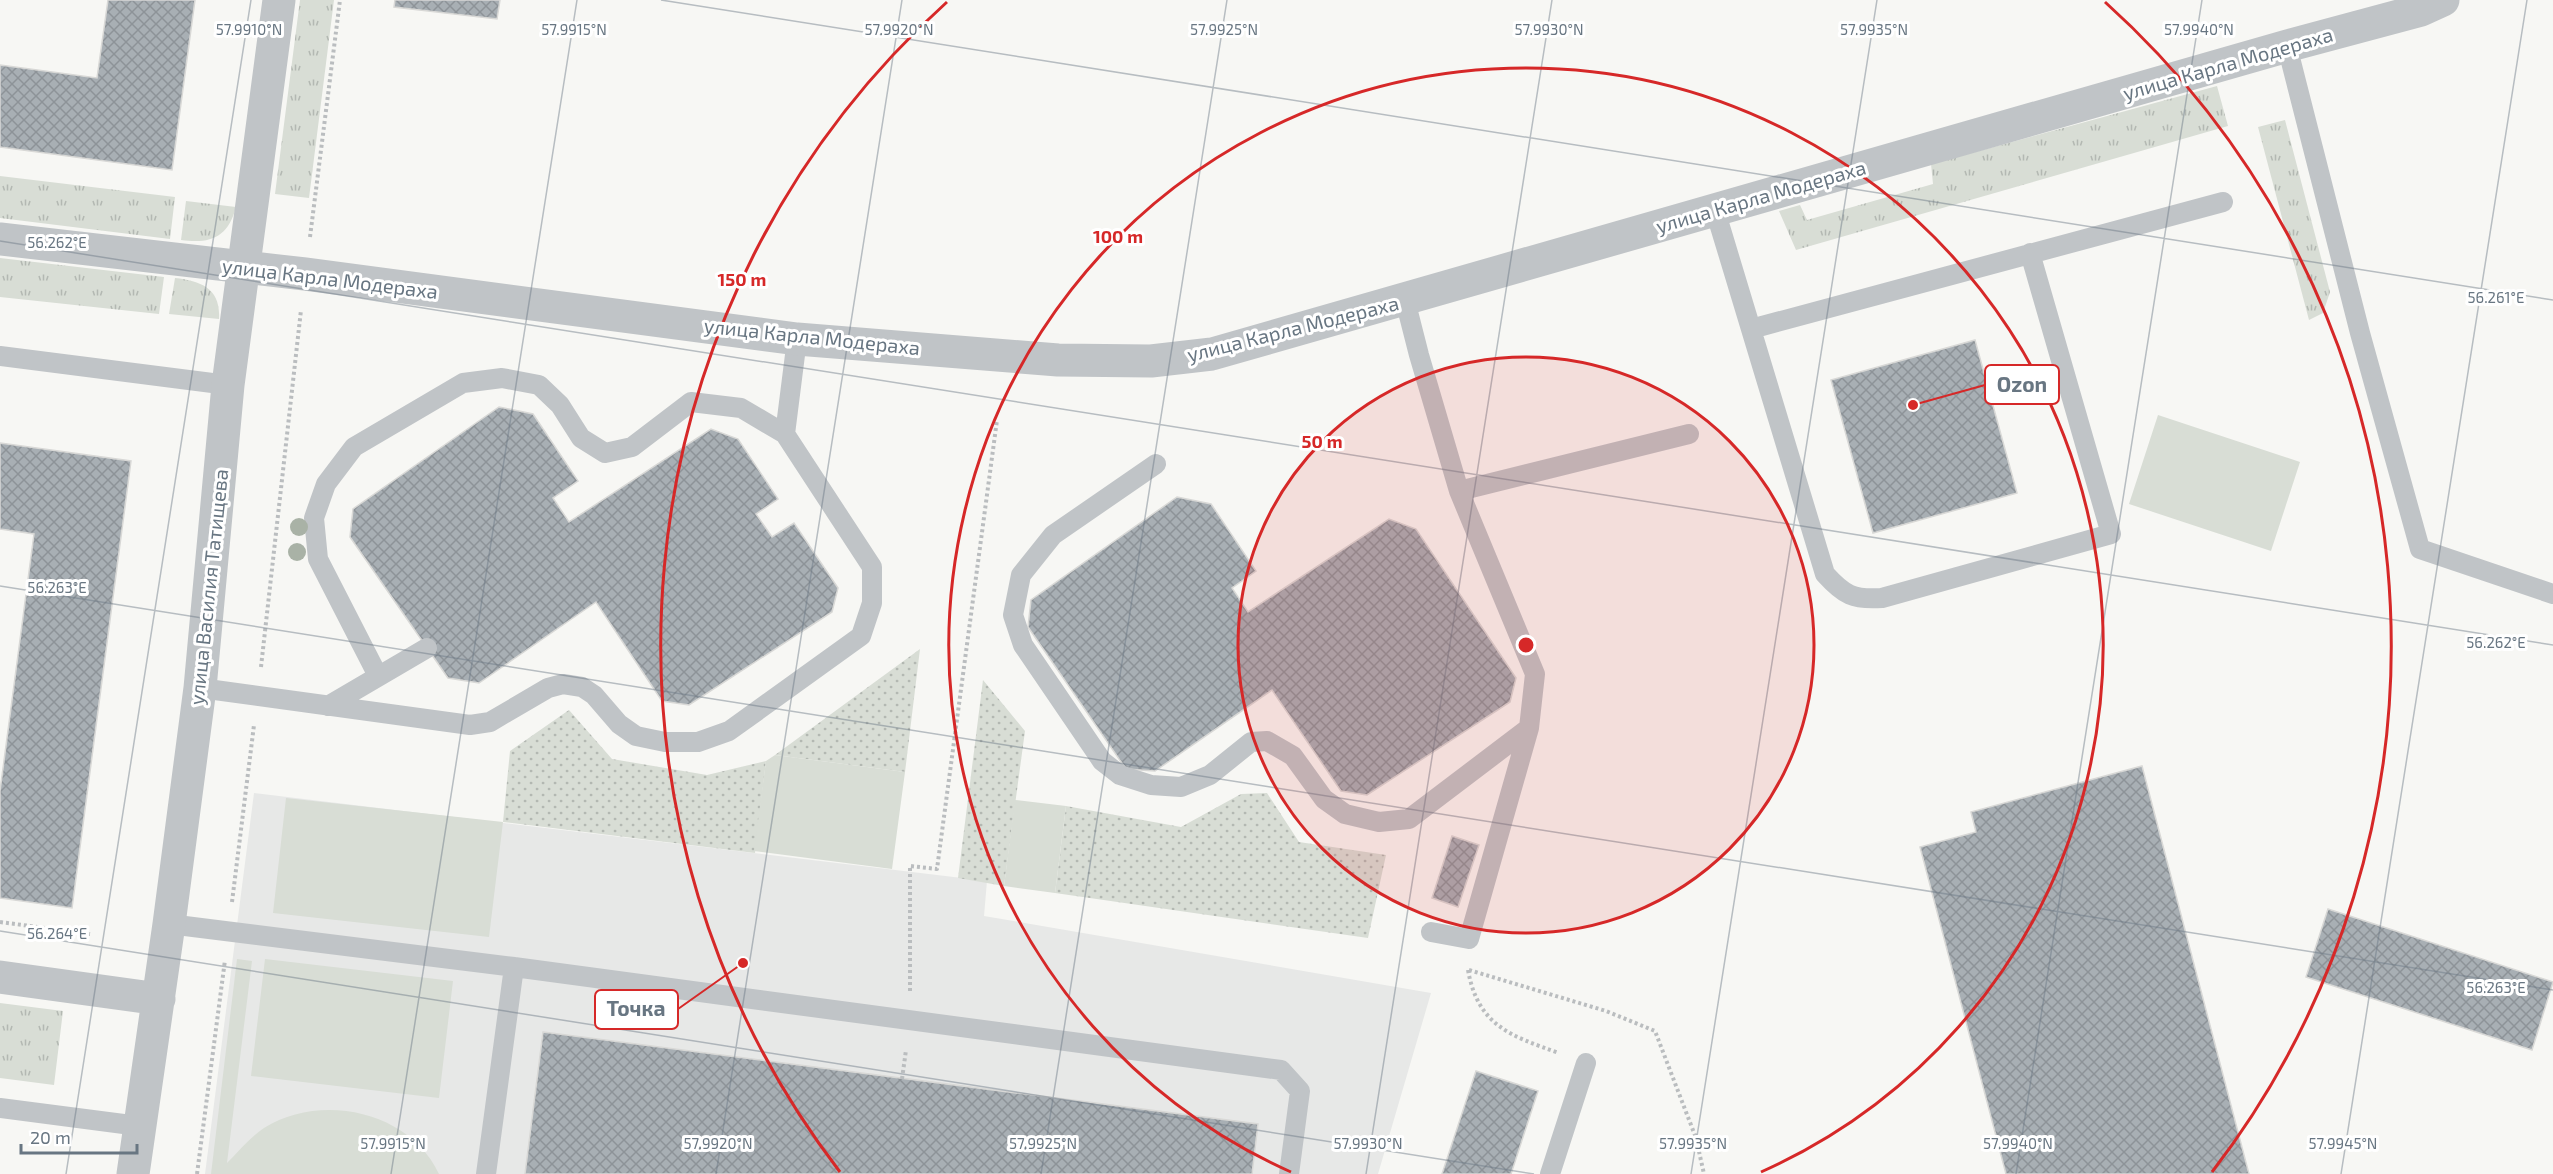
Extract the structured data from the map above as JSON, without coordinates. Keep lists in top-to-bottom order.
{
  "streets": {
    "street": ["улица Карла Модераха", "улица Василия Татищева"]
  },
  "crossings": [
    ["улица Карла Модераха", "улица Василия Татищева"]
  ],
  "places": ["Ozon", "Точка"],
  "scale_bar": "20 m",
  "coordinates": [
    "57.9910°N",
    "57.9915°N",
    "57.9920°N",
    "57.9925°N",
    "57.9930°N",
    "57.9935°N",
    "57.9940°N",
    "56.262°E",
    "56.261°E",
    "56.263°E",
    "56.264°E",
    "57.9945°N"
  ],
  "rings": ["100 m", "150 m", "50 m"]
}
